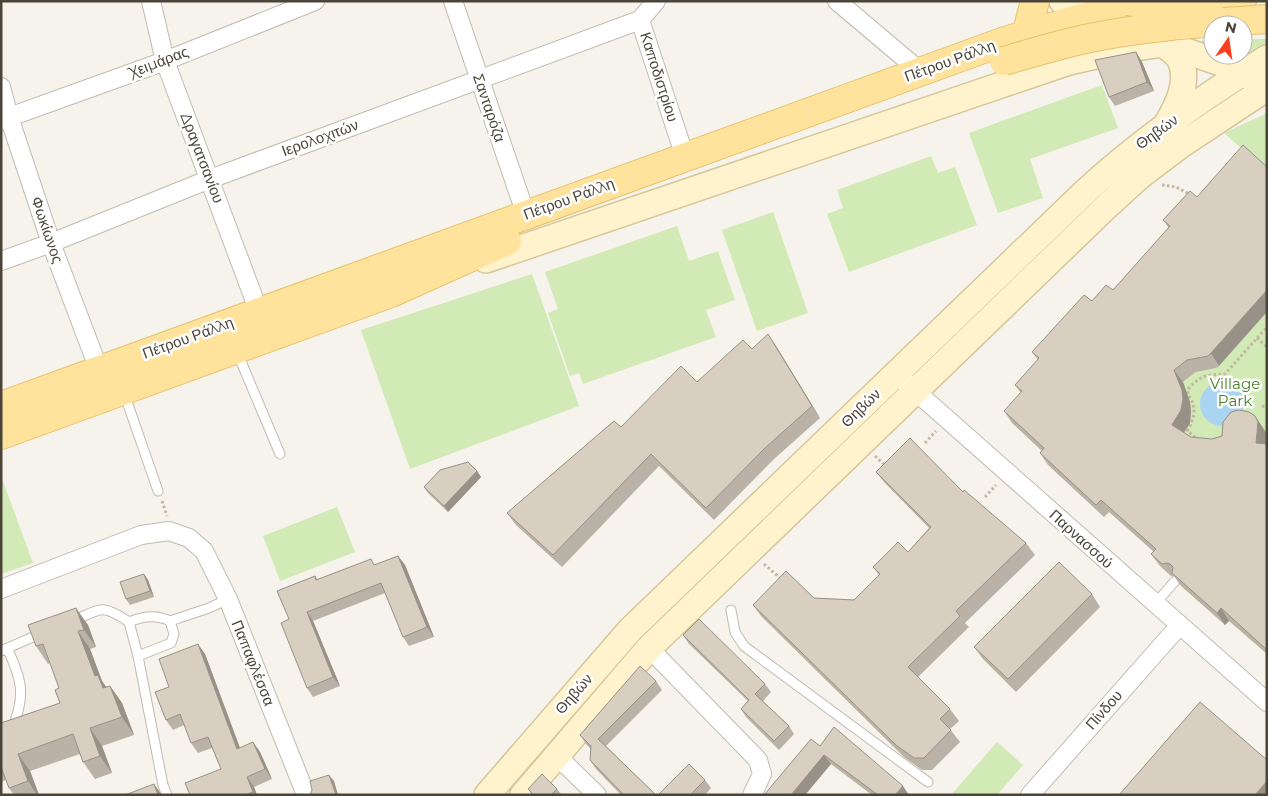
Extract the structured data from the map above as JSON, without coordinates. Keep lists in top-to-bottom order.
{
  "streets": {
    "main road": ["Πέτρου Ράλλη", "Θηβών"],
    "street": [
      "Χειμάρας",
      "Καποδιστρίου",
      "Σανταρόζα",
      "Ιερολοχιτών",
      "Δραγατσανίου",
      "Φωκίωνος",
      "Παρνασσού",
      "Παπαφλέσσα",
      "Πίνδου"
    ]
  },
  "crossings": [
    ["Πέτρου Ράλλη", "Καποδιστρίου"],
    ["Πέτρου Ράλλη", "Σανταρόζα"],
    ["Πέτρου Ράλλη", "Δραγατσανίου"],
    ["Πέτρου Ράλλη", "Φωκίωνος"],
    ["Χειμάρας", "Δραγατσανίου"],
    ["Χειμάρας", "Φωκίωνος"],
    ["Καποδιστρίου", "Ιερολοχιτών"],
    ["Σανταρόζα", "Ιερολοχιτών"],
    ["Θηβών", "Παρνασσού"],
    ["Ιερολοχιτών", "Δραγατσανίου"],
    ["Ιερολοχιτών", "Φωκίωνος"],
    ["Παρνασσού", "Πίνδου"]
  ],
  "parks": ["Village Park"],
  "north": "top"
}
